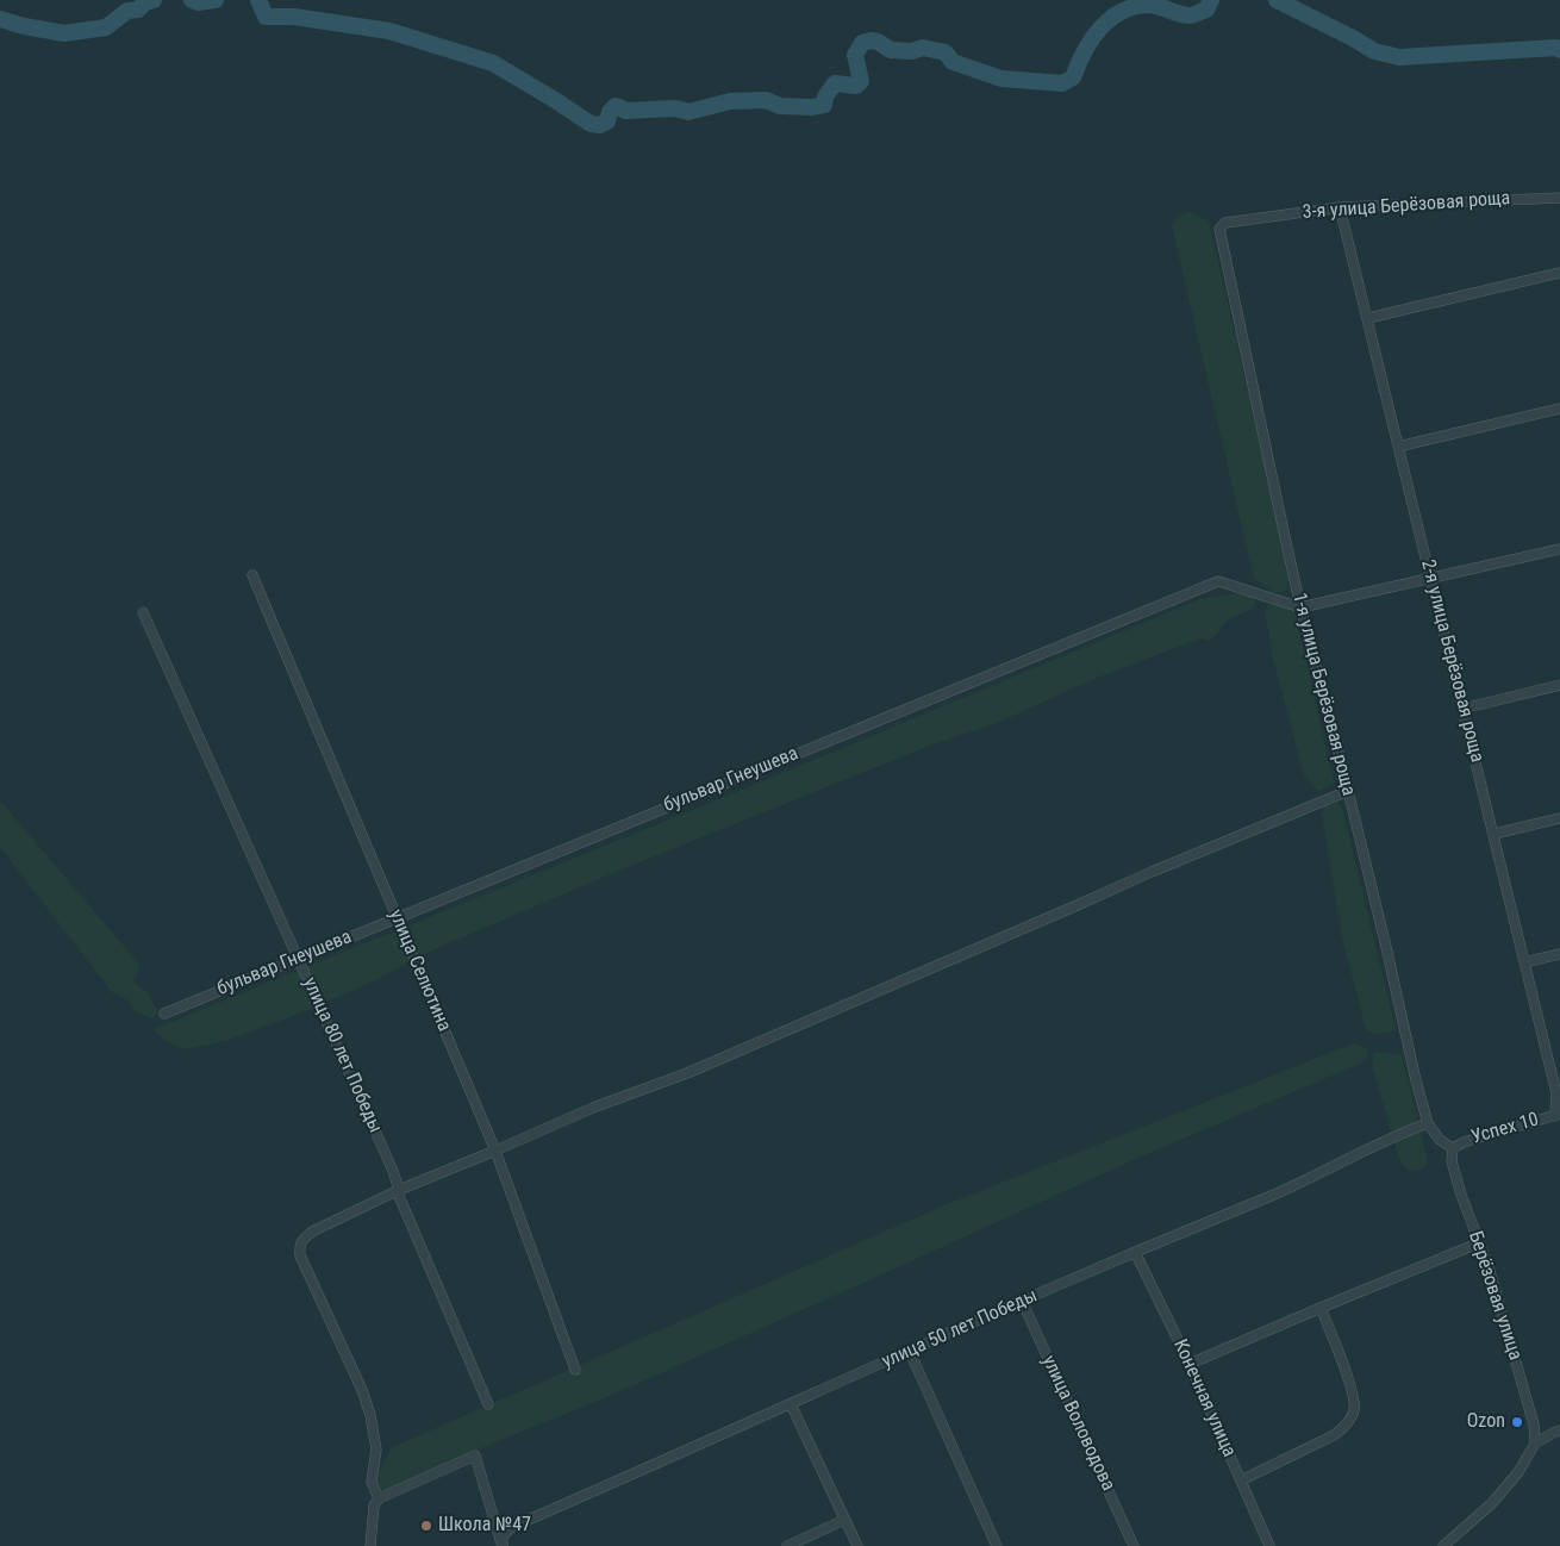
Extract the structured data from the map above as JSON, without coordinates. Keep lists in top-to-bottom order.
{
  "streets": {
    "street": [
      "3-я улица Берёзовая роща",
      "2-я улица Берёзовая роща",
      "1-я улица Берёзовая роща",
      "бульвар Гнеушева",
      "улица Селютина",
      "улица 80 лет Победы",
      "Успех 10",
      "Берёзовая улица",
      "улица 50 лет Победы",
      "Конечная улица",
      "улица Воловодова"
    ]
  },
  "crossings": [
    ["3-я улица Берёзовая роща", "2-я улица Берёзовая роща"],
    ["3-я улица Берёзовая роща", "1-я улица Берёзовая роща"],
    ["2-я улица Берёзовая роща", "Успех 10"],
    ["1-я улица Берёзовая роща", "бульвар Гнеушева"],
    ["1-я улица Берёзовая роща", "Успех 10"],
    ["1-я улица Берёзовая роща", "Берёзовая улица"],
    ["1-я улица Берёзовая роща", "улица 50 лет Победы"],
    ["бульвар Гнеушева", "улица Селютина"],
    ["бульвар Гнеушева", "улица 80 лет Победы"],
    ["Успех 10", "Берёзовая улица"],
    ["улица 50 лет Победы", "Конечная улица"],
    ["улица 50 лет Победы", "улица Воловодова"]
  ],
  "places": ["Ozon", "Школа №47"]
}
